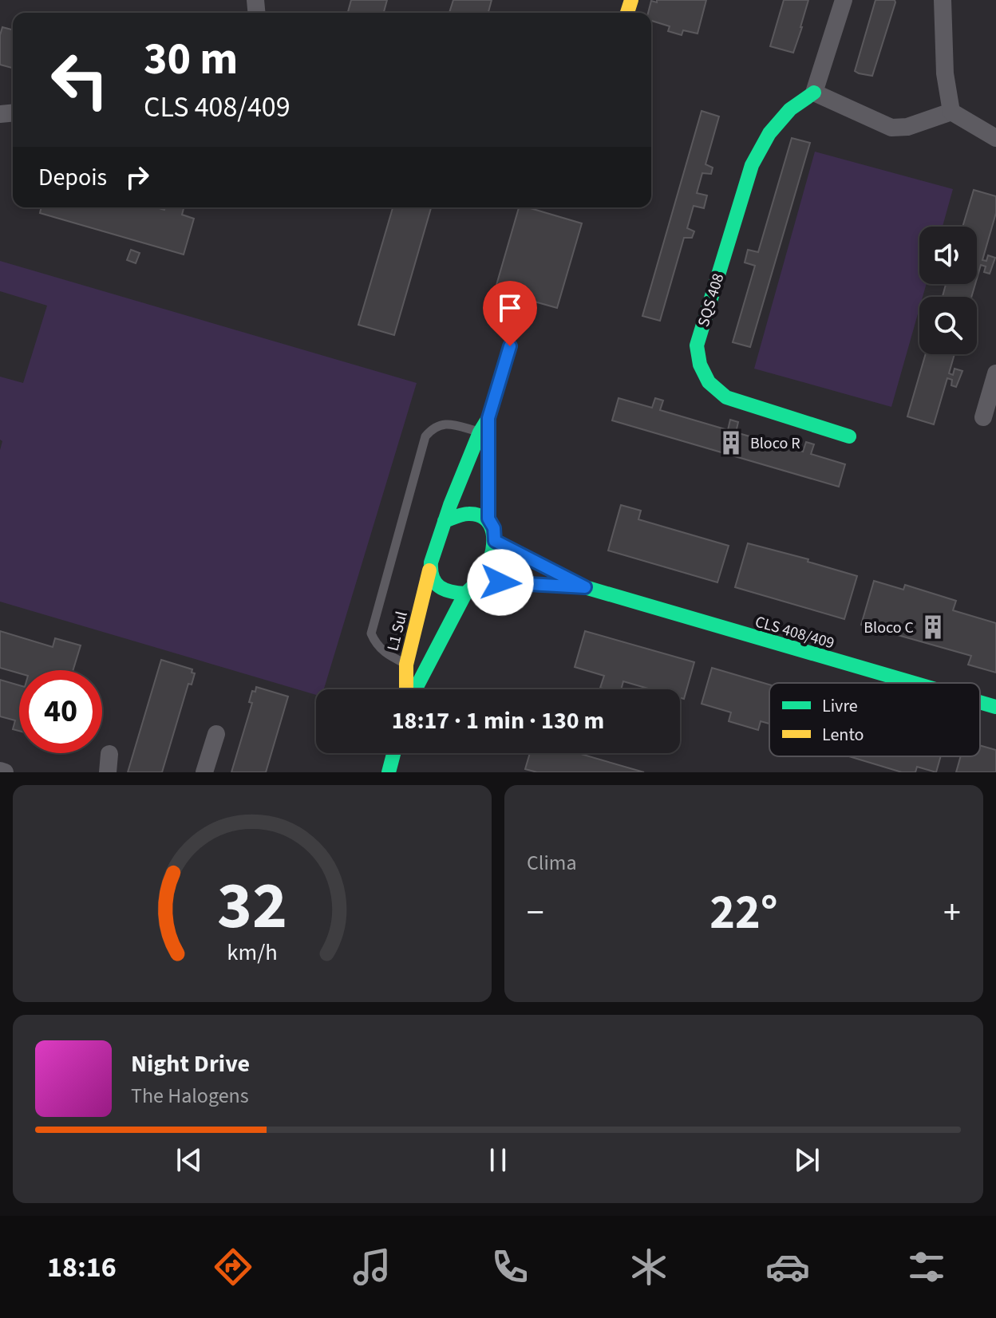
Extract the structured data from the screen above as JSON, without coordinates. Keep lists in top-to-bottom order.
{
  "streets": {
    "street": ["SQS 408", "L1 Sul", "CLS 408/409"]
  },
  "crossings": [
    ["L1 Sul", "CLS 408/409"]
  ],
  "places": {
    "building": ["Bloco R", "Bloco C"]
  },
  "legend": ["Livre", "Lento"],
  "page": {
    "turn": ["30 m", "CLS 408/409"],
    "then": "Depois",
    "limit": "40",
    "trip": "18:17 · 1 min · 130 m",
    "tile": "Clima",
    "heat": ["−", "22°", "+"],
    "song": ["Night Drive", "The Halogens"],
    "tabs": "18:16",
    "gauge": ["32", "km/h"]
  }
}
